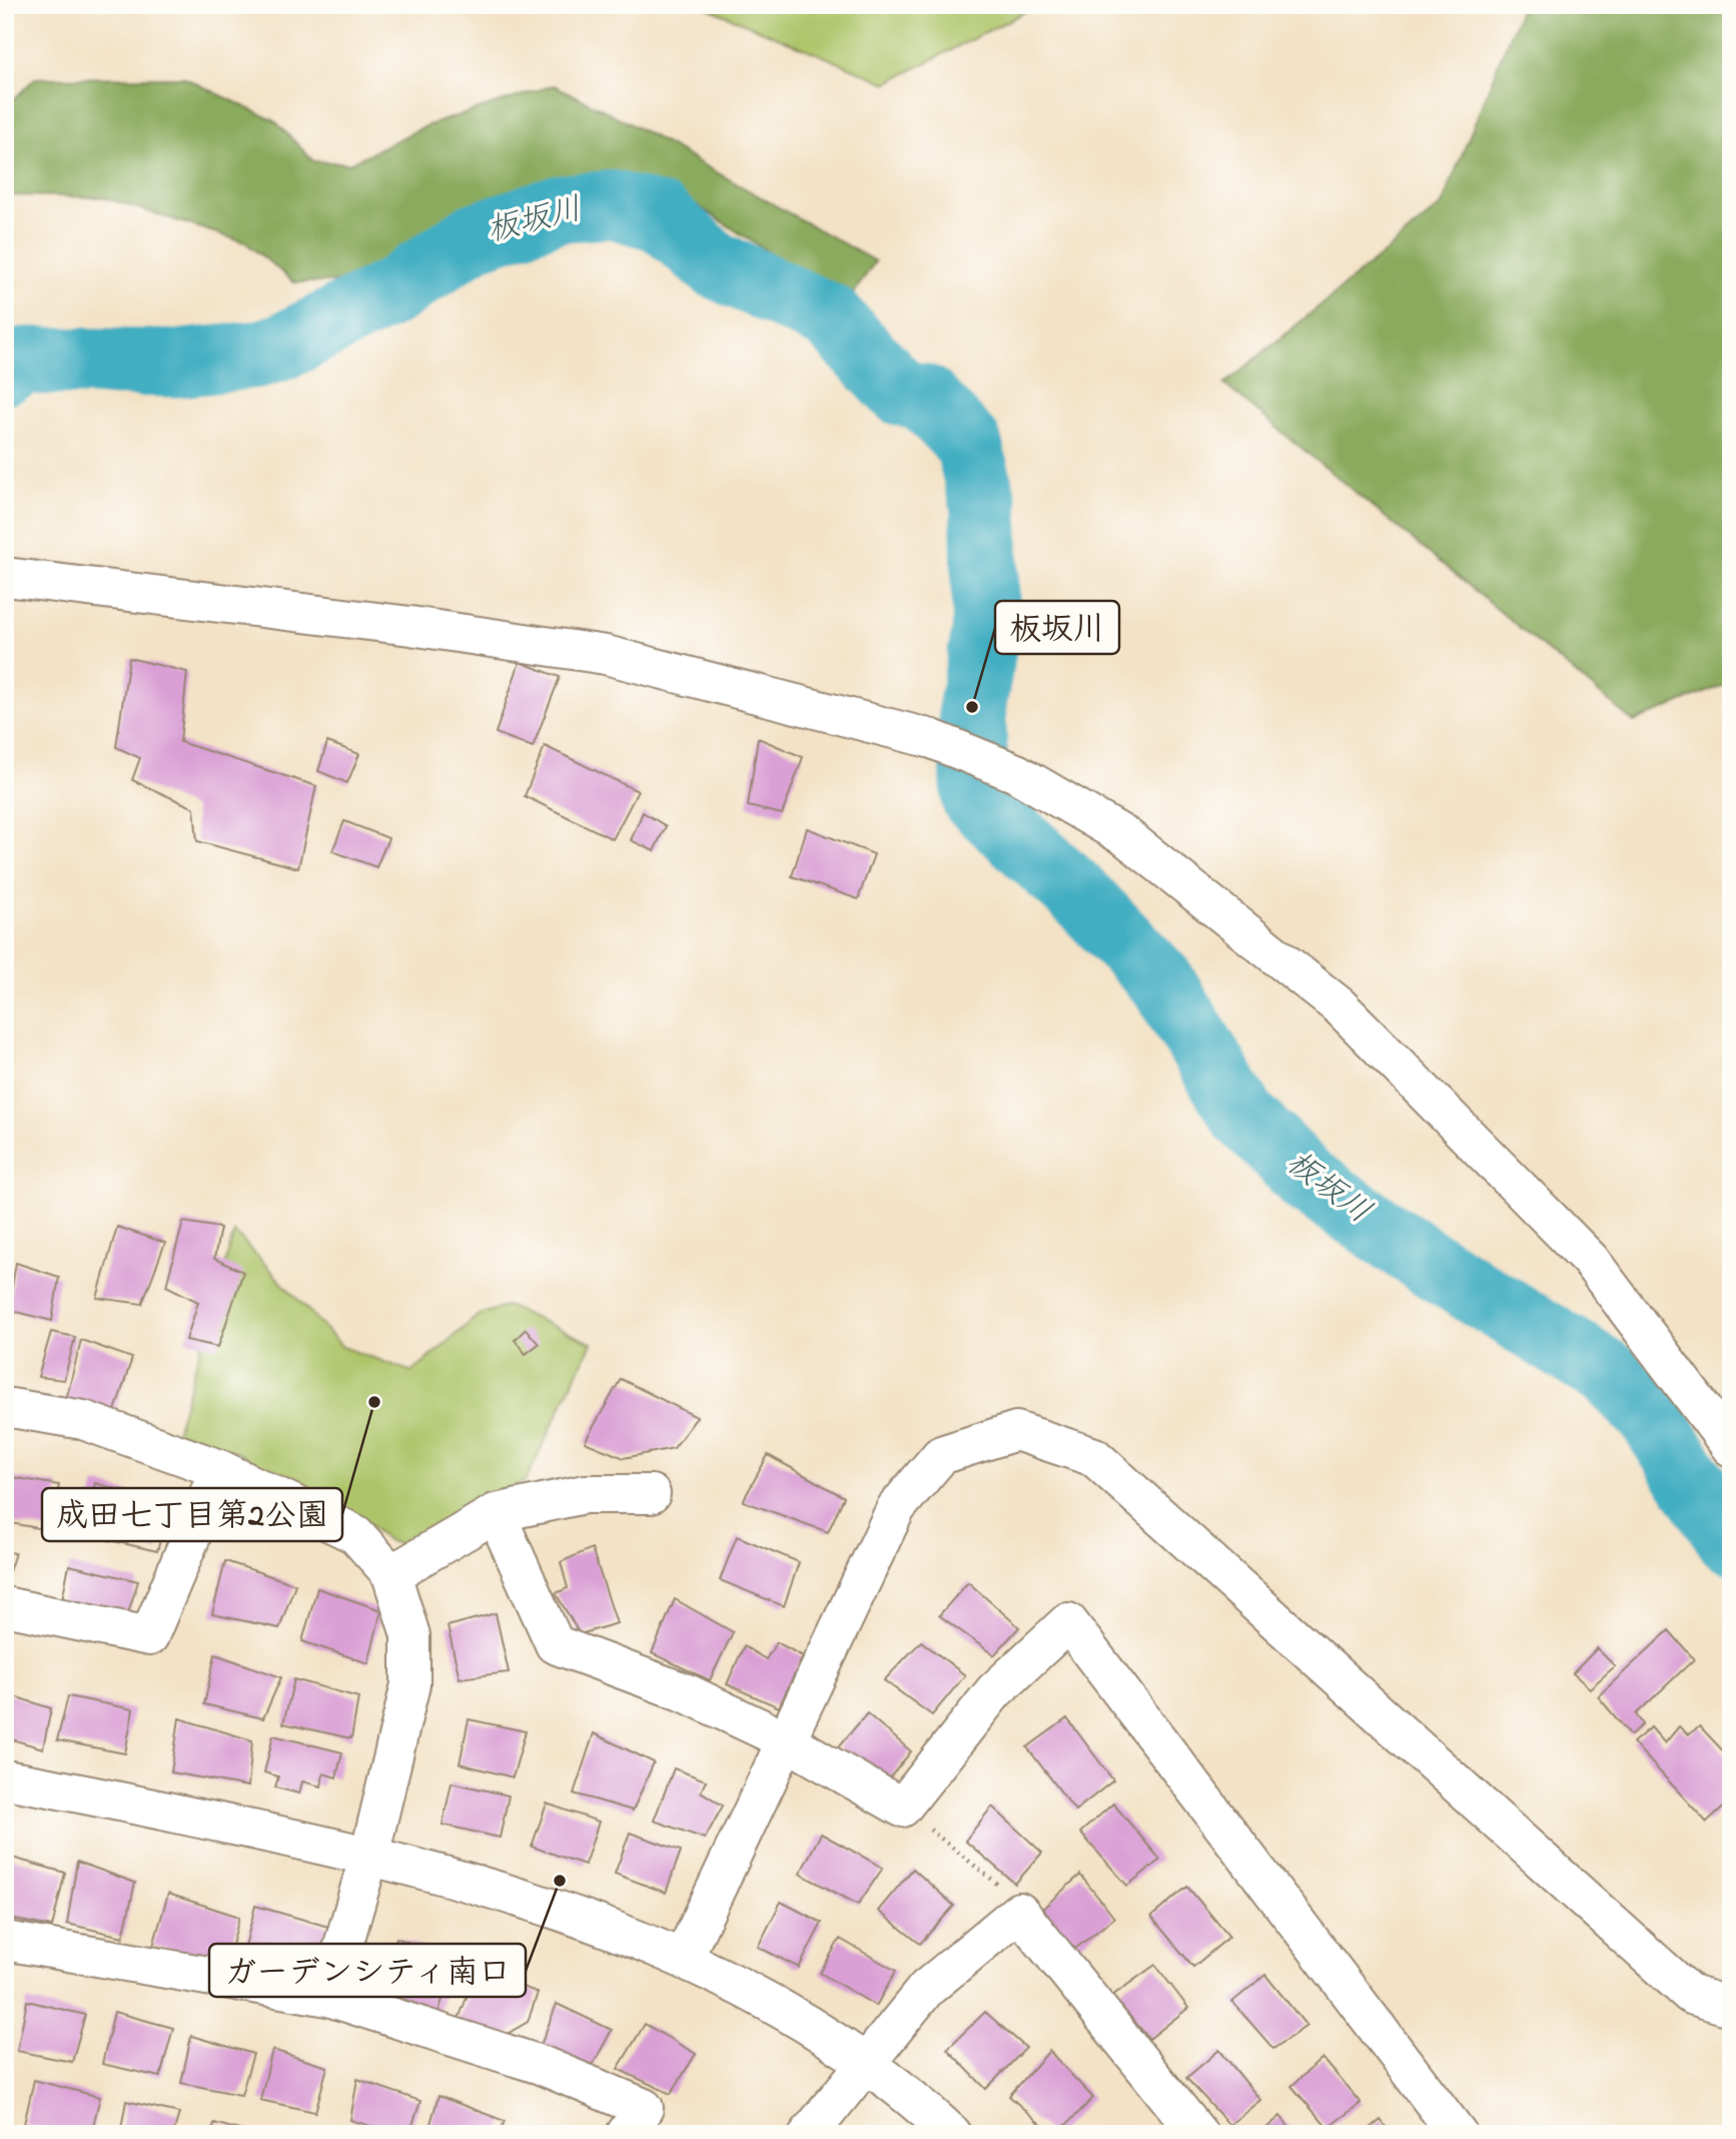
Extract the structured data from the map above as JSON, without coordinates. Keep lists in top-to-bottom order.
{
  "water": ["板坂川"],
  "places": ["板坂川", "成田七丁目第2公園", "ガーデンシティ南口"]
}
